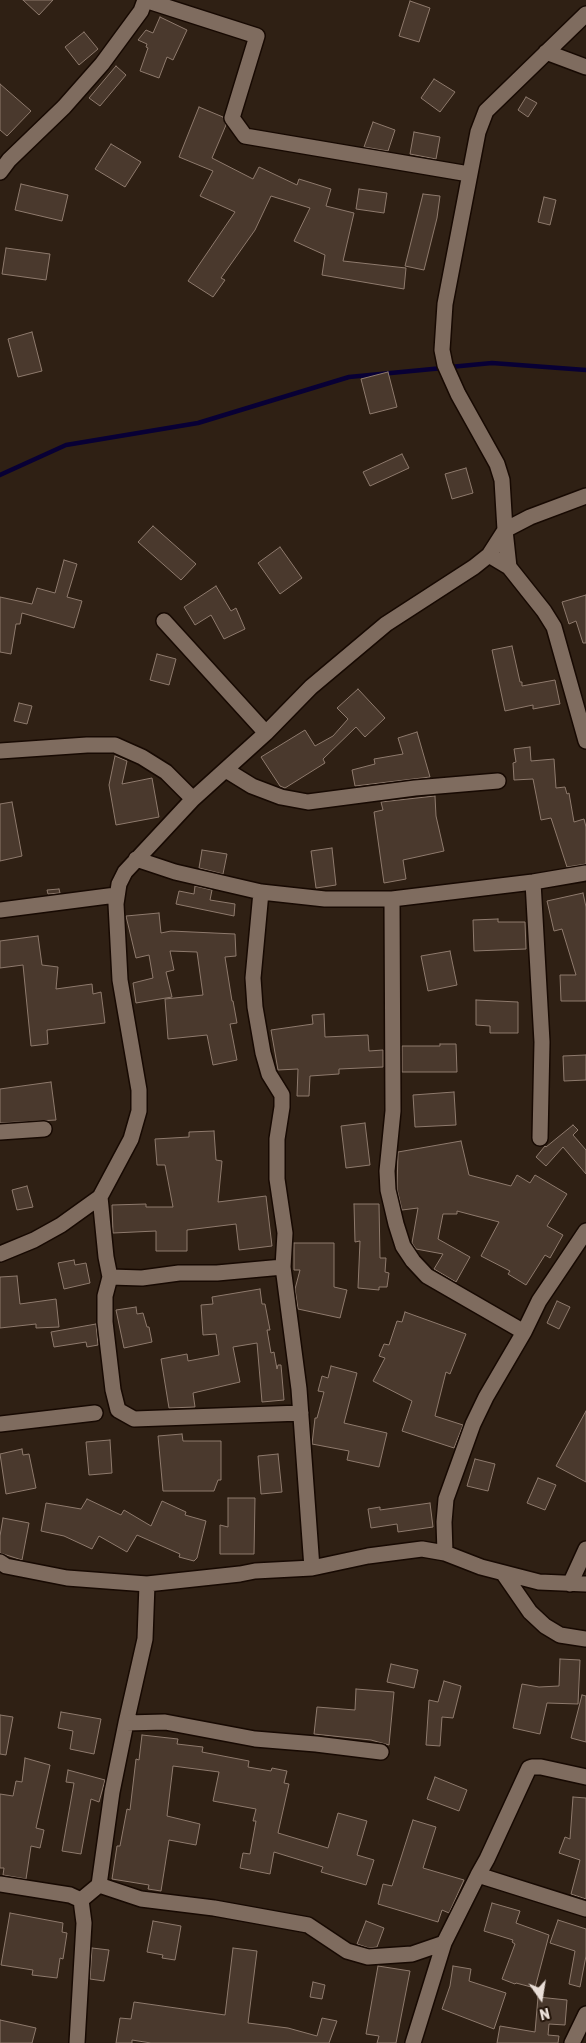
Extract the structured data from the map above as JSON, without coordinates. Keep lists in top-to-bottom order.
{
  "north": "bottom"
}
